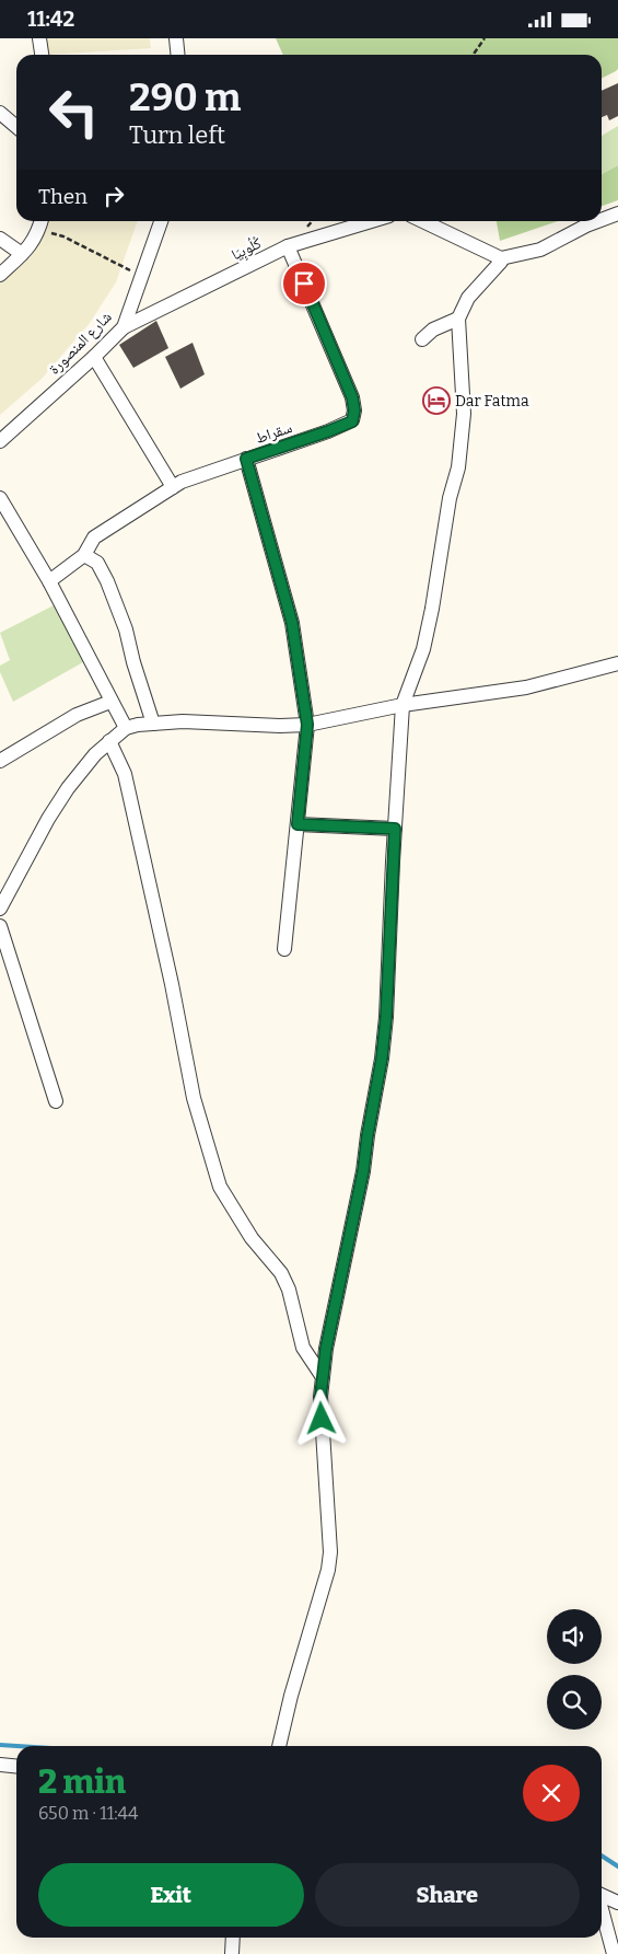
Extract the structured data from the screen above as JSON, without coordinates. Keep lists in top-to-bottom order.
{
  "streets": {
    "street": ["كْلُوبِيَا", "شارع المنصورة", "سقراط"]
  },
  "crossings": [
    ["كْلُوبِيَا", "شارع المنصورة"],
    ["كْلُوبِيَا", "سقراط"]
  ],
  "places": {
    "hotel": ["Dar Fatma"]
  },
  "page": {
    "status": "11:42",
    "turn": ["290 m", "Turn left"],
    "then": "Then",
    "heading": ["2 min", "650 m · 11:44"],
    "buttons": ["Exit", "Share"]
  }
}
